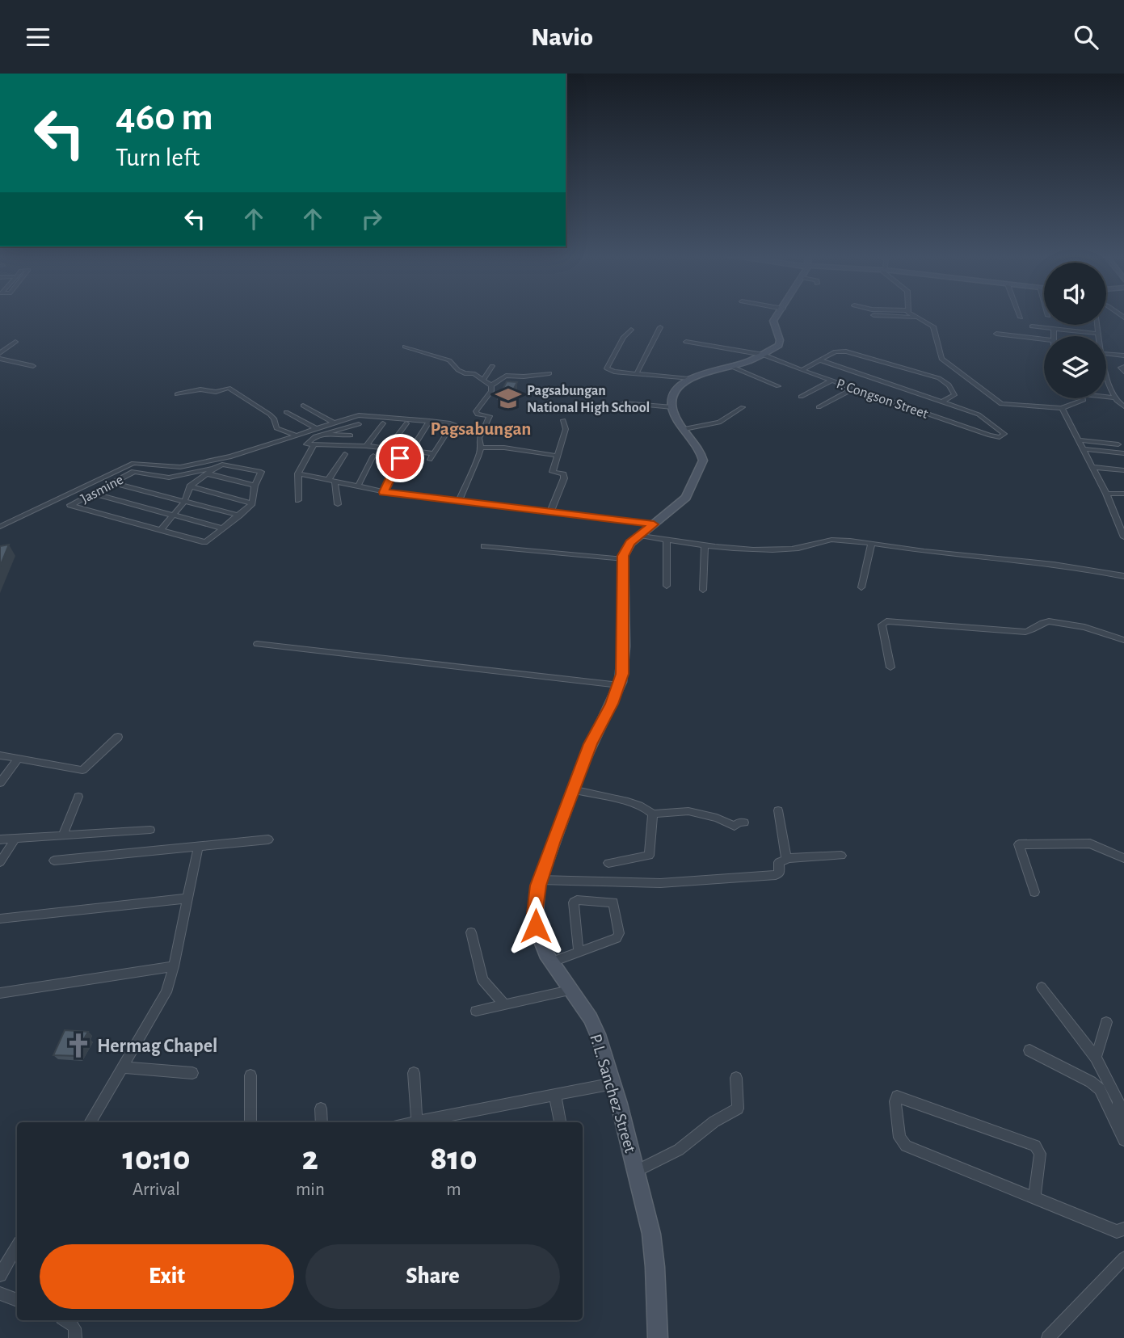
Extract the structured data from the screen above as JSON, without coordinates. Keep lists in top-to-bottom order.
{
  "streets": {
    "street": ["P. Congson Street", "Jasmine", "P. L. Sanchez Street"]
  },
  "districts": ["Pagsabungan"],
  "places": {
    "school or university": ["Pagsabungan National High School"],
    "church": ["Hermag Chapel"]
  },
  "page": {
    "header": "Navio",
    "turn": ["460 m", "Turn left"],
    "eta": [
      "10:10",
      "Arrival",
      "2",
      "min",
      "810",
      "m"
    ],
    "buttons": ["Exit", "Share"]
  }
}
